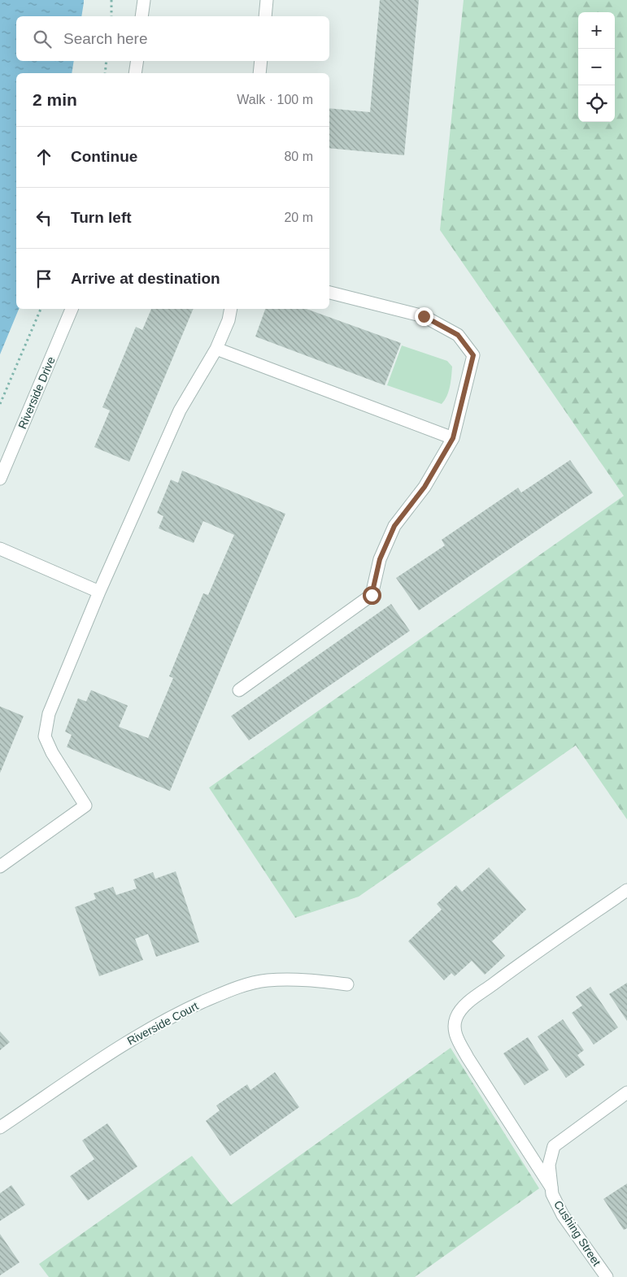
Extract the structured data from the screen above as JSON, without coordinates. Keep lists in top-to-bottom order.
{
  "streets": {
    "street": ["Riverside Drive", "Riverside Court", "Cushing Street"]
  },
  "page": {
    "map_buttons": ["+", "−"],
    "search": "Search here",
    "heading": ["2 min", "Walk · 100 m"],
    "list": [
      ["Continue", "80 m"],
      ["Turn left", "20 m"],
      "Arrive at destination"
    ]
  }
}
